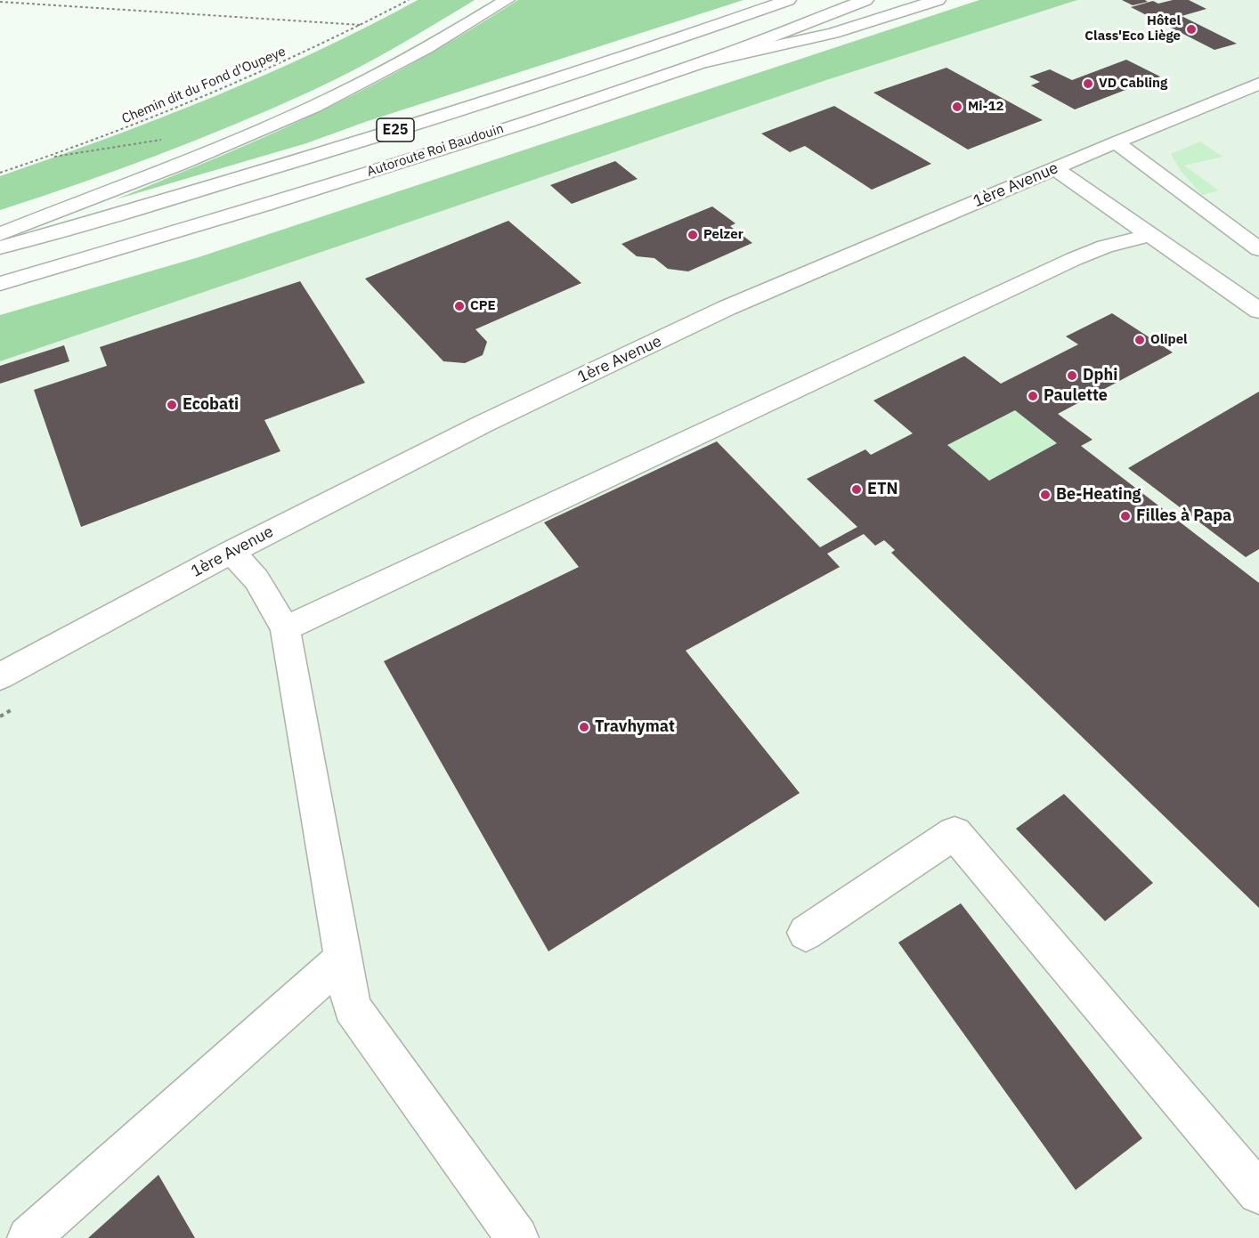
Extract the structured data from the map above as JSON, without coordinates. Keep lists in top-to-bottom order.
{
  "streets": {
    "main road": ["E25", "Autoroute Roi Baudouin", "1ère Avenue"],
    "path": ["Chemin dit du Fond d'Oupeye"]
  },
  "places": [
    "Hôtel Class'Eco Liège",
    "VD Cabling",
    "Mi-12",
    "Pelzer",
    "CPE",
    "Olipel",
    "Dphi",
    "Paulette",
    "Ecobati",
    "ETN",
    "Be-Heating",
    "Filles à Papa",
    "Travhymat"
  ]
}
